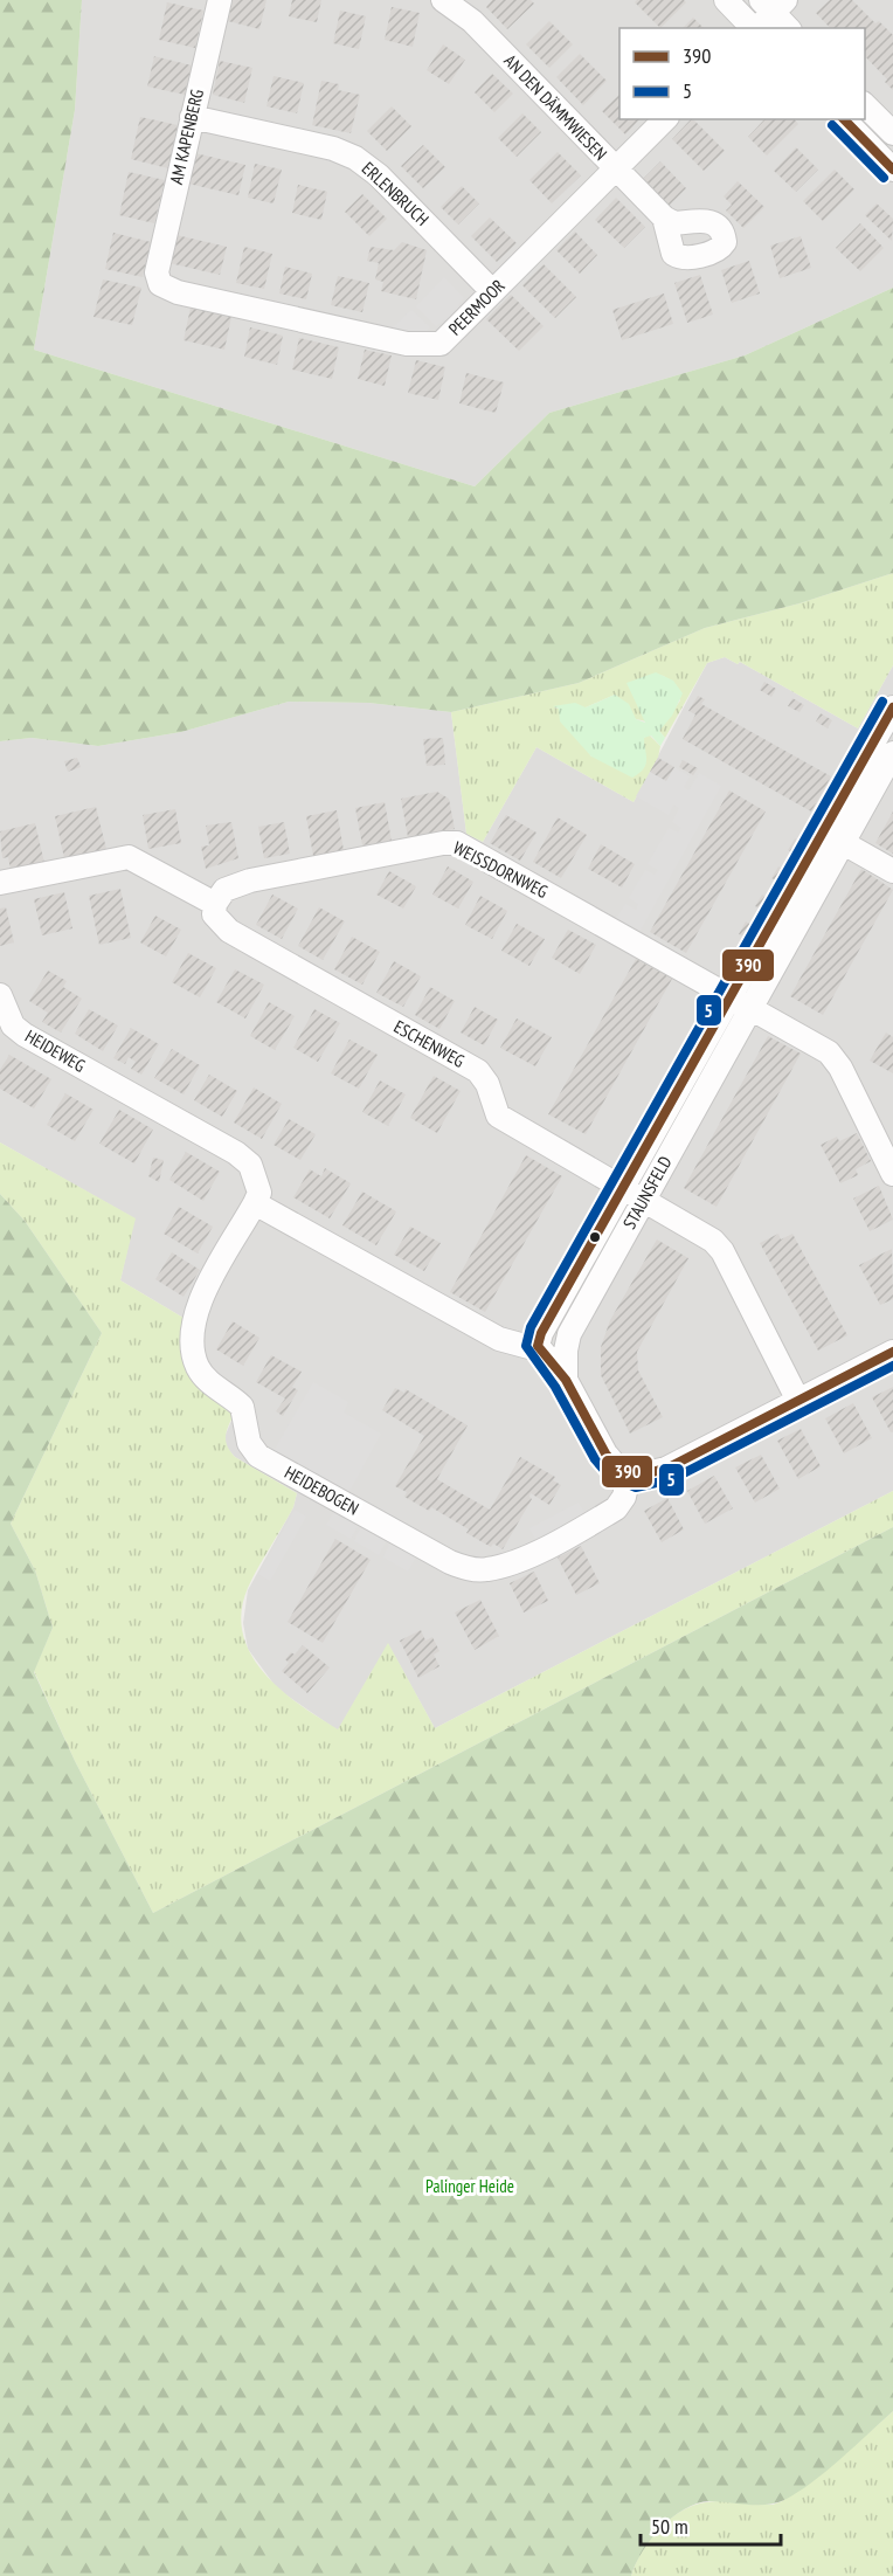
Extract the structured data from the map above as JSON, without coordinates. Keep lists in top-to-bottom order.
{
  "streets": {
    "street": [
      "AN DEN DÄMMWIESEN",
      "AM KAPENBERG",
      "ERLENBRUCH",
      "PEERMOOR",
      "WEISSDORNWEG",
      "ESCHENWEG",
      "HEIDEWEG",
      "STAUNSFELD",
      "HEIDEBOGEN"
    ]
  },
  "crossings": [
    ["AN DEN DÄMMWIESEN", "PEERMOOR"],
    ["AM KAPENBERG", "ERLENBRUCH"],
    ["AM KAPENBERG", "PEERMOOR"],
    ["ERLENBRUCH", "PEERMOOR"],
    ["WEISSDORNWEG", "ESCHENWEG"],
    ["WEISSDORNWEG", "STAUNSFELD"],
    ["ESCHENWEG", "STAUNSFELD"],
    ["HEIDEWEG", "HEIDEBOGEN"],
    ["STAUNSFELD", "HEIDEBOGEN"]
  ],
  "parks": ["Palinger Heide"],
  "lines": ["transit line 390", "transit line 5"],
  "legend": ["390", "5"],
  "scale_bar": "50 m"
}
